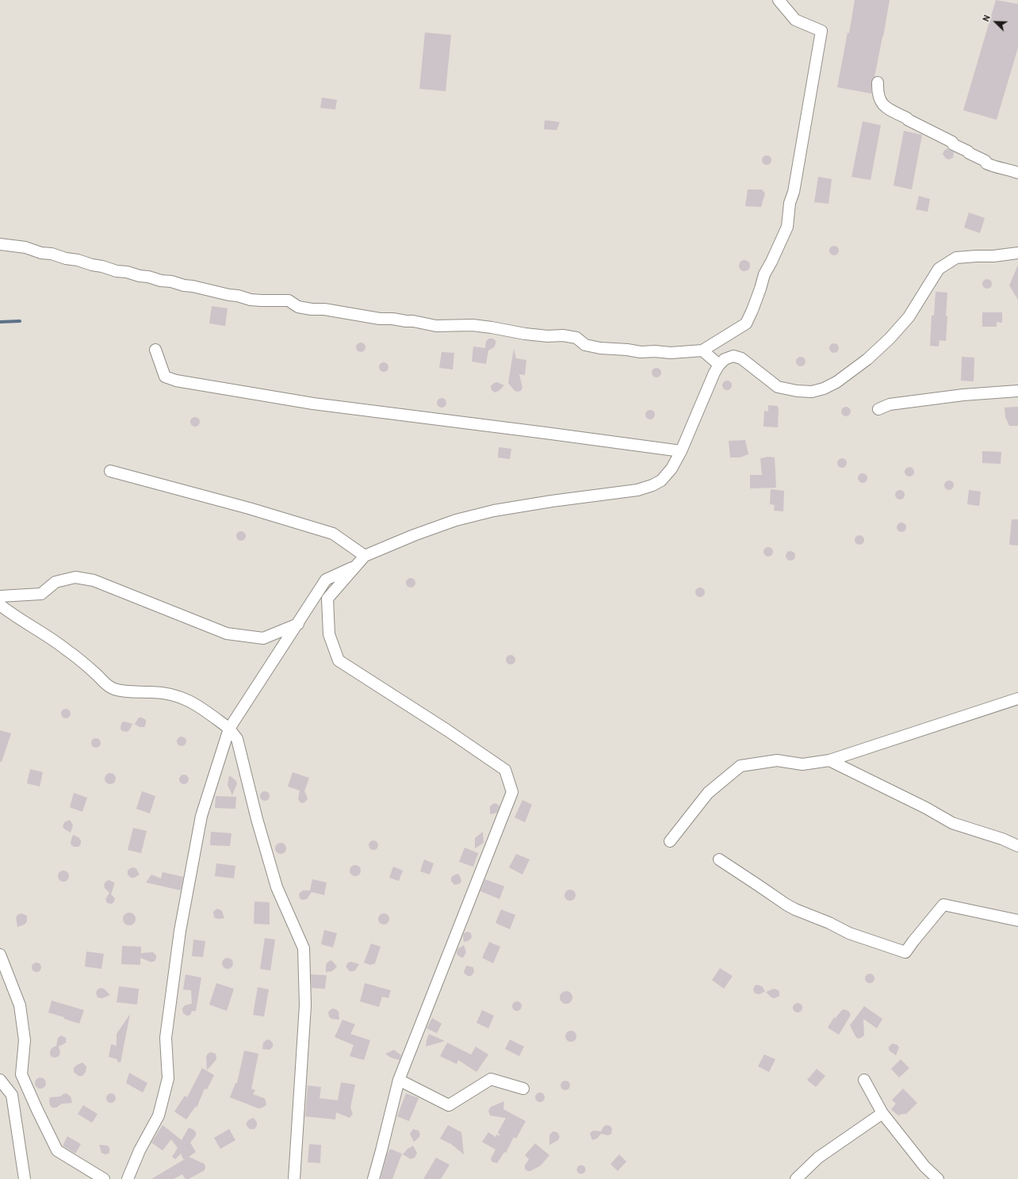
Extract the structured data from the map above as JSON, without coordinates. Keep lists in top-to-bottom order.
{
  "north": "top left"
}
